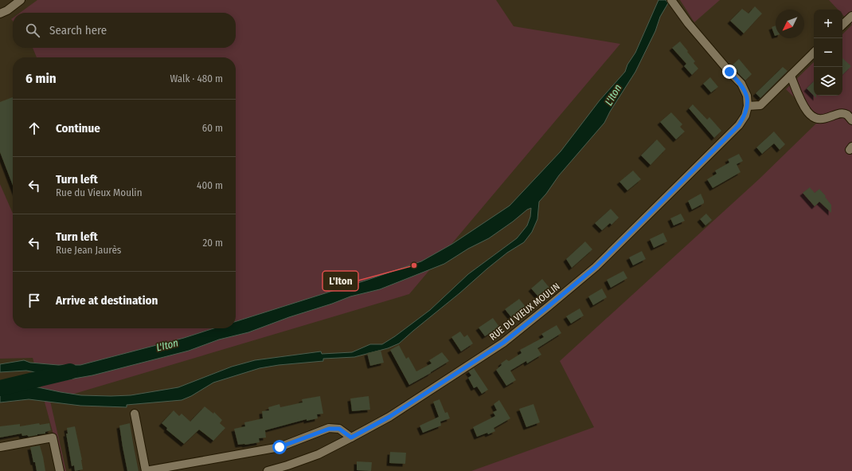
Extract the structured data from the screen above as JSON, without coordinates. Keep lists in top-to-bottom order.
{
  "streets": {
    "street": ["RUE DU VIEUX MOULIN"]
  },
  "water": ["L'Iton"],
  "places": ["L'Iton"],
  "north": "bottom left",
  "page": {
    "map_buttons": ["+", "−"],
    "search": "Search here",
    "heading": ["6 min", "Walk · 480 m"],
    "list": [
      ["Continue", "60 m"],
      ["Turn left", "Rue du Vieux Moulin", "400 m"],
      ["Turn left", "Rue Jean Jaurès", "20 m"],
      "Arrive at destination"
    ]
  }
}
